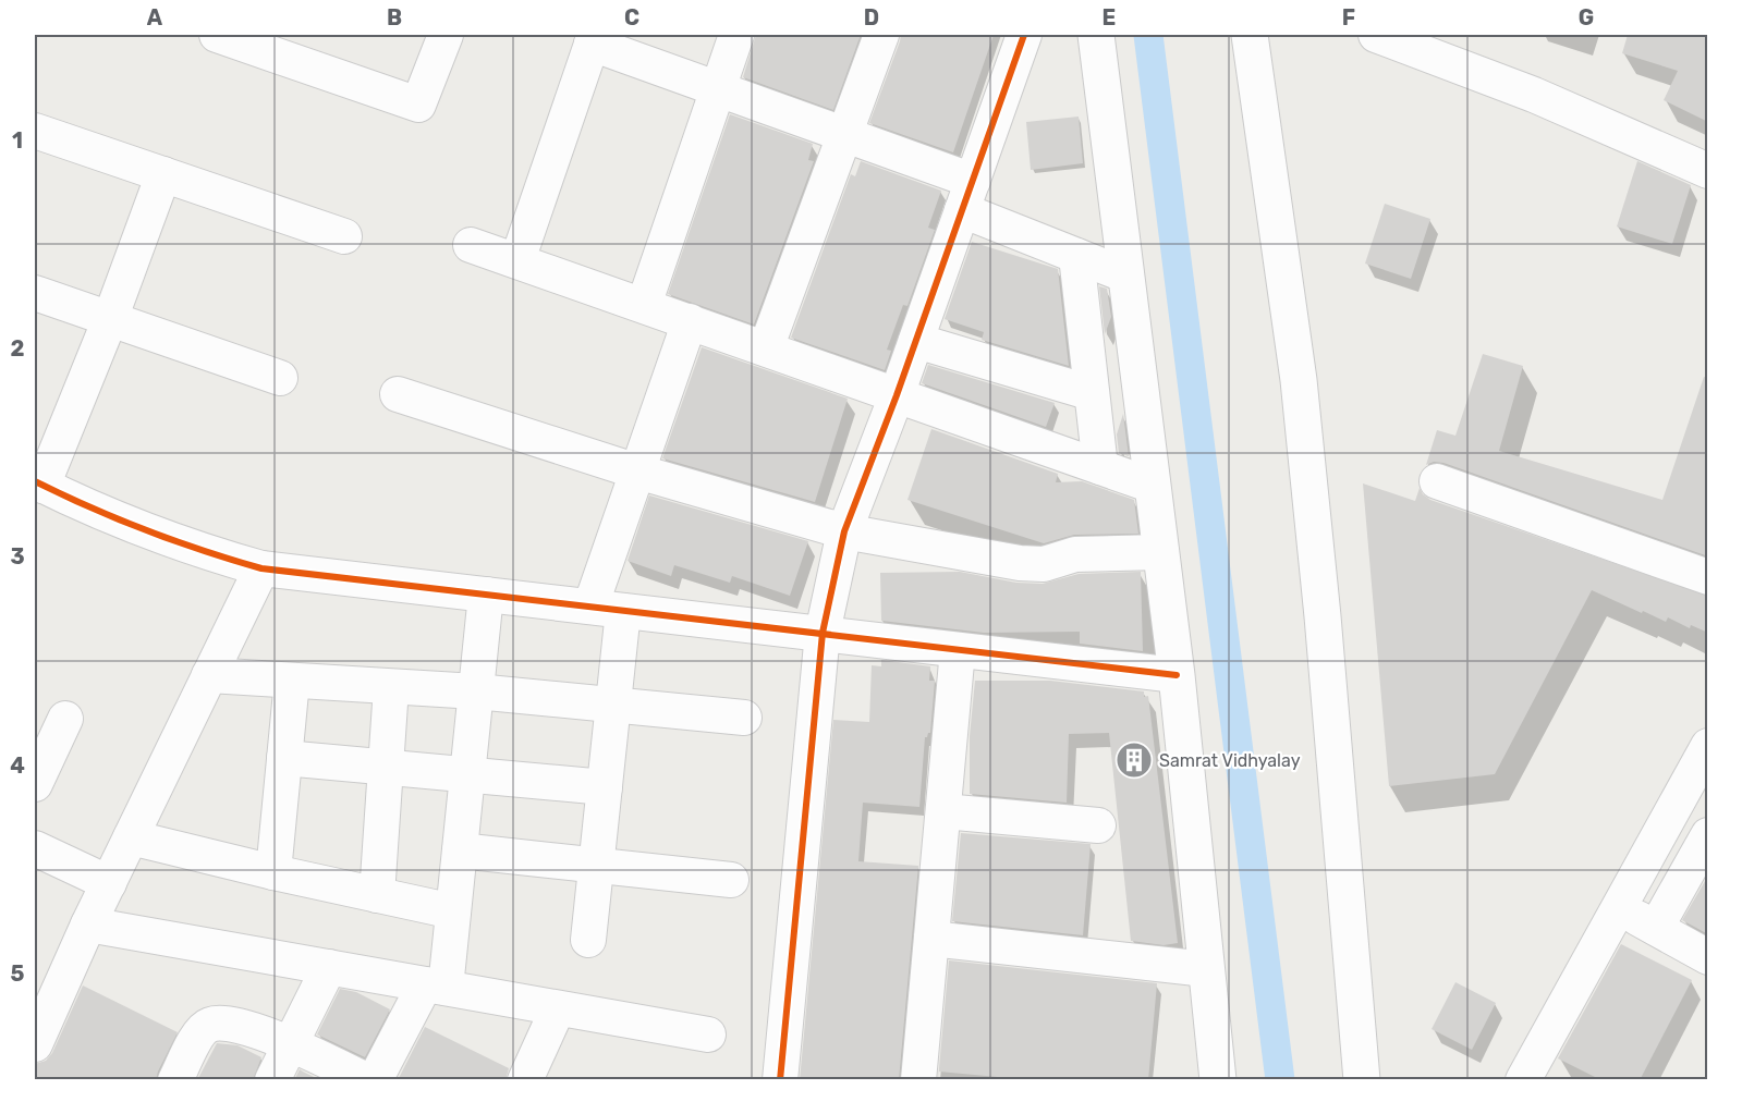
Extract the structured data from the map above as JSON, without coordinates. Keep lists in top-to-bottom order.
{
  "places": {
    "building": ["Samrat Vidhyalay"]
  },
  "grid": {
    "columns": [
      "A",
      "B",
      "C",
      "D",
      "E",
      "F",
      "G"
    ],
    "rows": [
      "1",
      "2",
      "3",
      "4",
      "5"
    ]
  }
}
